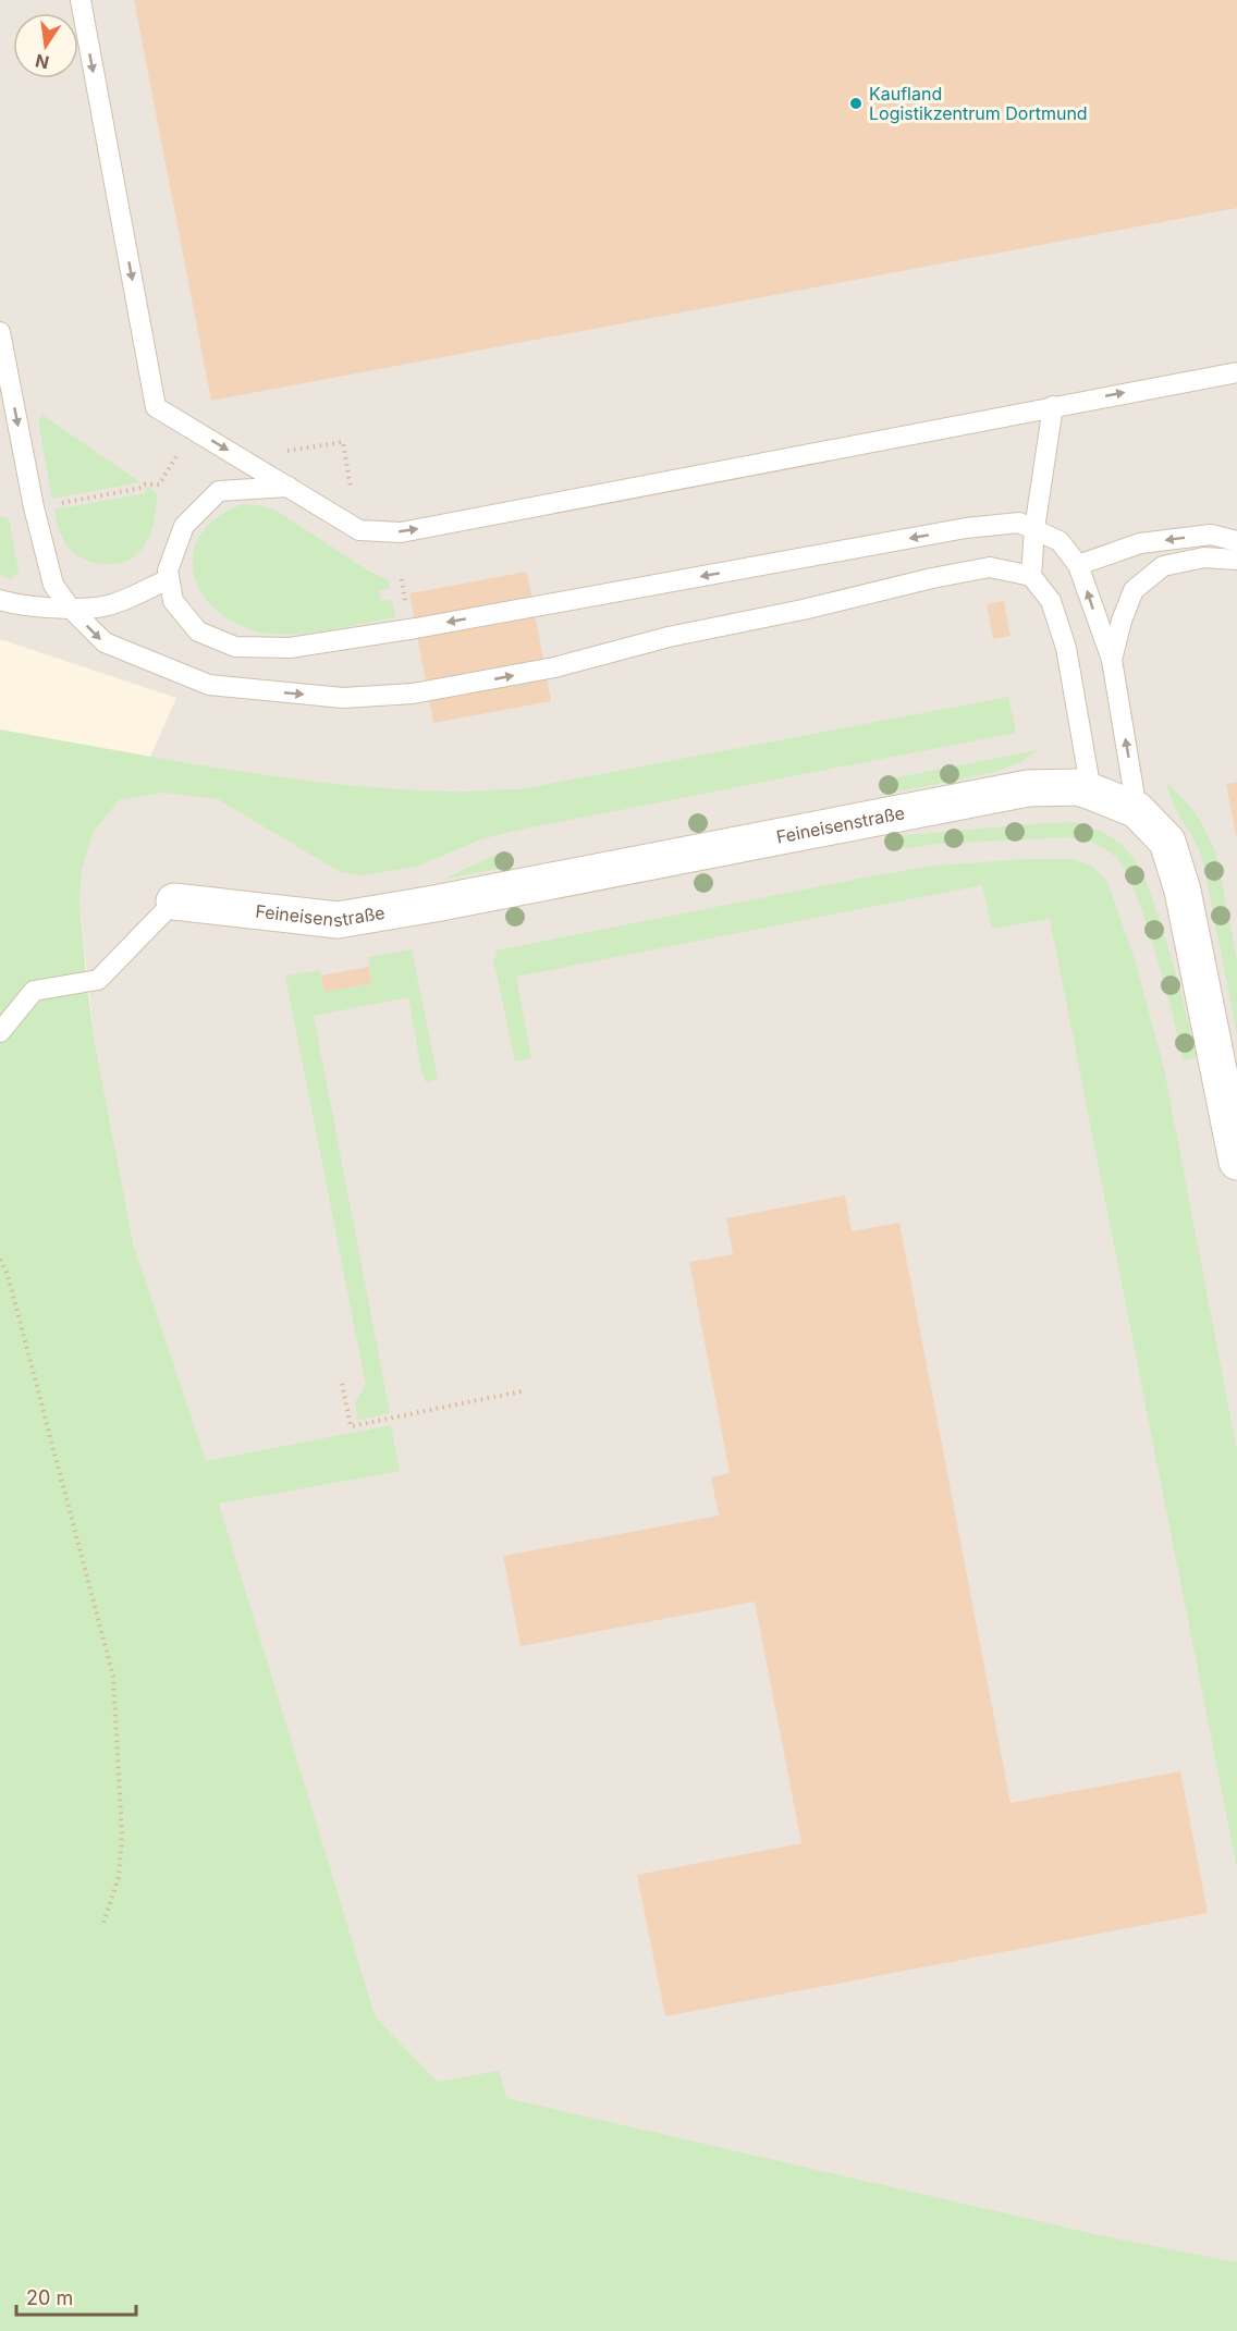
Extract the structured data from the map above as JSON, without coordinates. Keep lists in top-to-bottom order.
{
  "streets": {
    "street": ["Feineisenstraße"]
  },
  "places": ["Kaufland Logistikzentrum Dortmund"],
  "scale_bar": "20 m",
  "north": "bottom"
}
